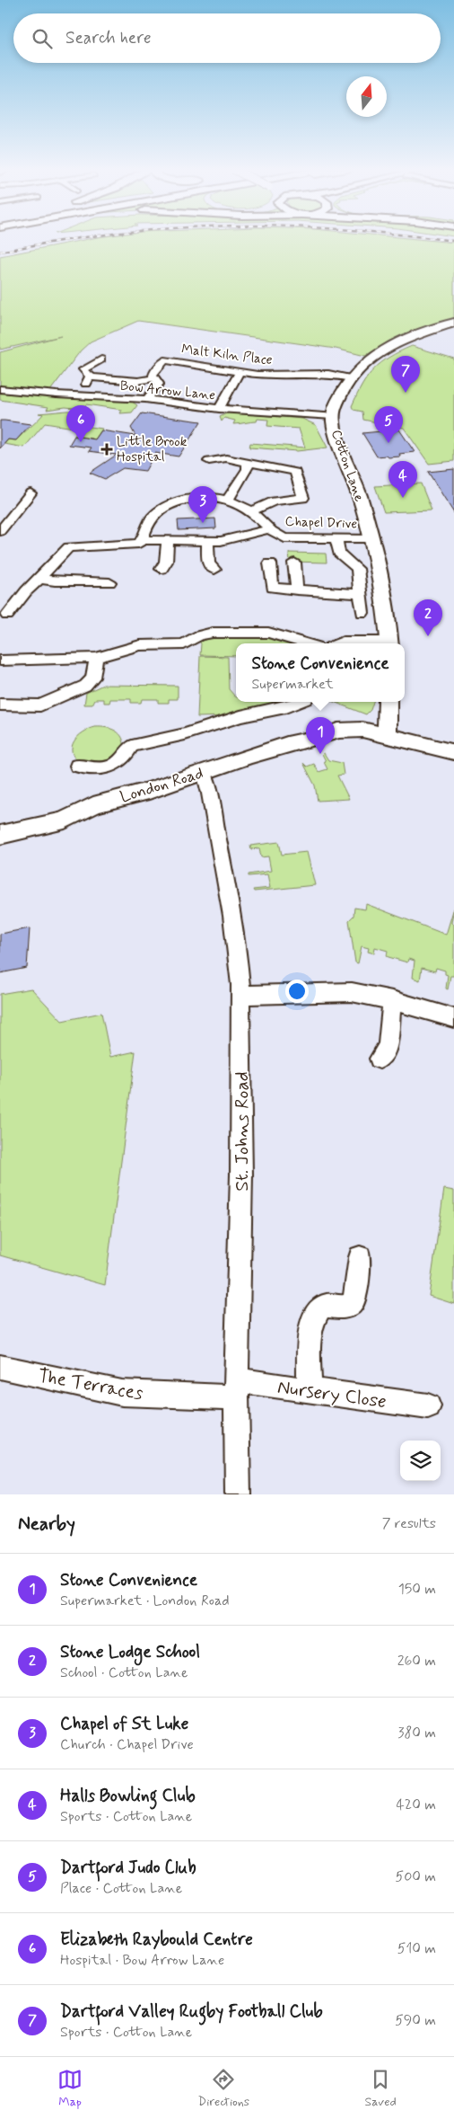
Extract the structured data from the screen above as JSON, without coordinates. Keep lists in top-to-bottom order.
{
  "streets": {
    "main road": ["Cotton Lane", "London Road"],
    "street": [
      "Malt Kiln Place",
      "Bow Arrow Lane",
      "Chapel Drive",
      "St. Johns Road",
      "The Terraces",
      "Nursery Close"
    ]
  },
  "crossings": [
    ["Malt Kiln Place", "Bow Arrow Lane"],
    ["Malt Kiln Place", "Cotton Lane"],
    ["Bow Arrow Lane", "Cotton Lane"],
    ["Cotton Lane", "Chapel Drive"],
    ["London Road", "St. Johns Road"],
    ["St. Johns Road", "The Terraces"],
    ["St. Johns Road", "Nursery Close"],
    ["The Terraces", "Nursery Close"]
  ],
  "places": {
    "health": ["Little Brook Hospital"]
  },
  "north": "top",
  "page": {
    "search": "Search here",
    "pins": [
      "7",
      "6",
      "5",
      "4",
      "3",
      "2",
      "1"
    ],
    "popup": ["Stone Convenience", "Supermarket"],
    "heading": ["Nearby", "7 results"],
    "list": [
      {
        "mark": "1",
        "name": "Stone Convenience",
        "note": "Supermarket · London Road",
        "value": "150 m"
      },
      {
        "mark": "2",
        "name": "Stone Lodge School",
        "note": "School · Cotton Lane",
        "value": "260 m"
      },
      {
        "mark": "3",
        "name": "Chapel of St Luke",
        "note": "Church · Chapel Drive",
        "value": "380 m"
      },
      {
        "mark": "4",
        "name": "Halls Bowling Club",
        "note": "Sports · Cotton Lane",
        "value": "420 m"
      },
      {
        "mark": "5",
        "name": "Dartford Judo Club",
        "note": "Place · Cotton Lane",
        "value": "500 m"
      },
      {
        "mark": "6",
        "name": "Elizabeth Raybould Centre",
        "note": "Hospital · Bow Arrow Lane",
        "value": "510 m"
      },
      {
        "mark": "7",
        "name": "Dartford Valley Rugby Football Club",
        "note": "Sports · Cotton Lane",
        "value": "590 m"
      }
    ],
    "nav": ["Map", "Directions", "Saved"]
  }
}
